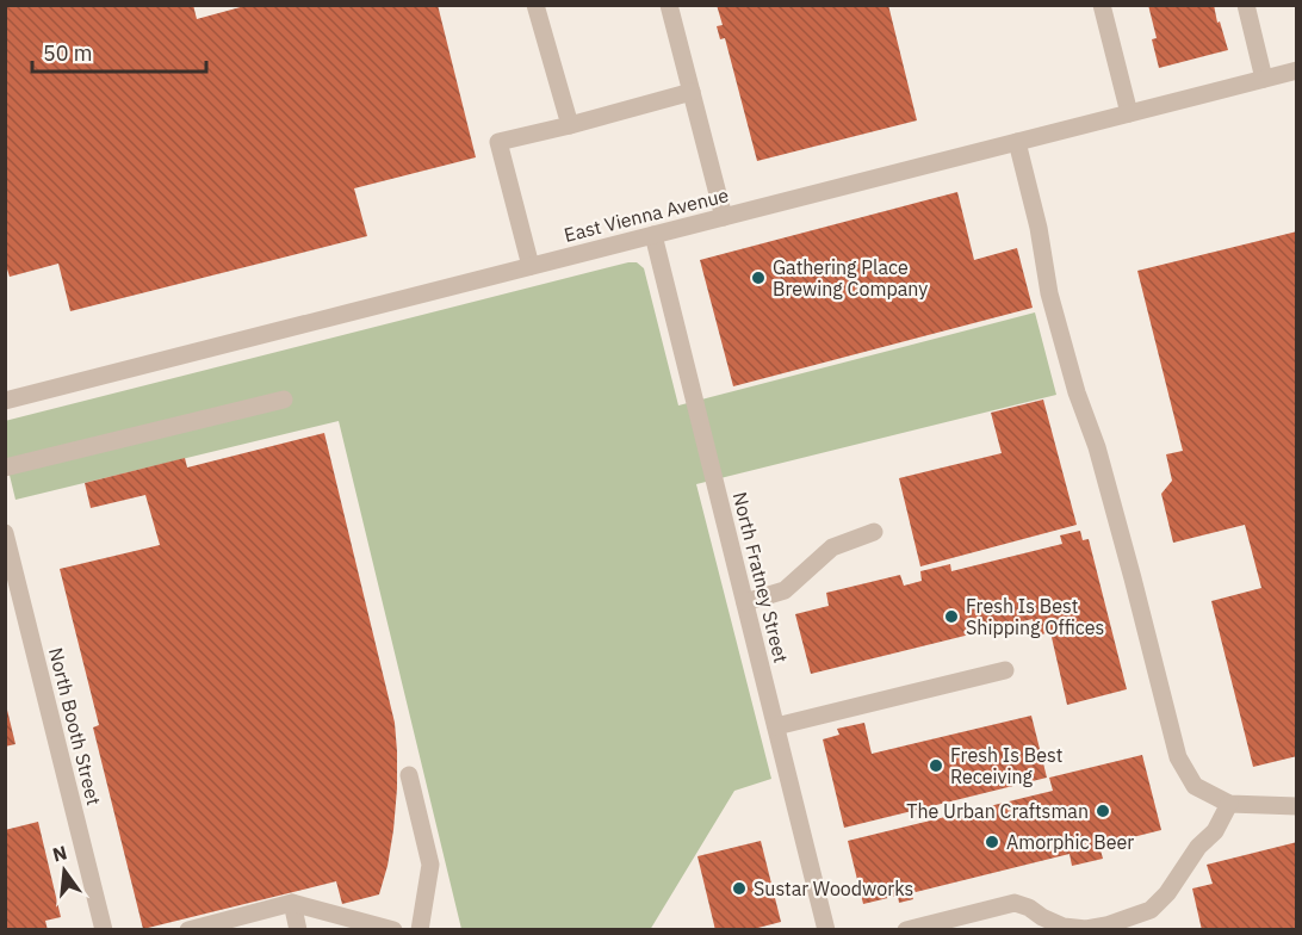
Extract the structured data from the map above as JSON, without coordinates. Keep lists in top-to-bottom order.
{
  "streets": {
    "street": ["East Vienna Avenue", "North Fratney Street", "North Booth Street"]
  },
  "crossings": [
    ["East Vienna Avenue", "North Fratney Street"]
  ],
  "places": [
    "Gathering Place Brewing Company",
    "Fresh Is Best Shipping Offices",
    "Fresh Is Best Receiving",
    "The Urban Craftsman",
    "Amorphic Beer",
    "Sustar Woodworks"
  ],
  "scale_bar": "50 m",
  "north": "top"
}
